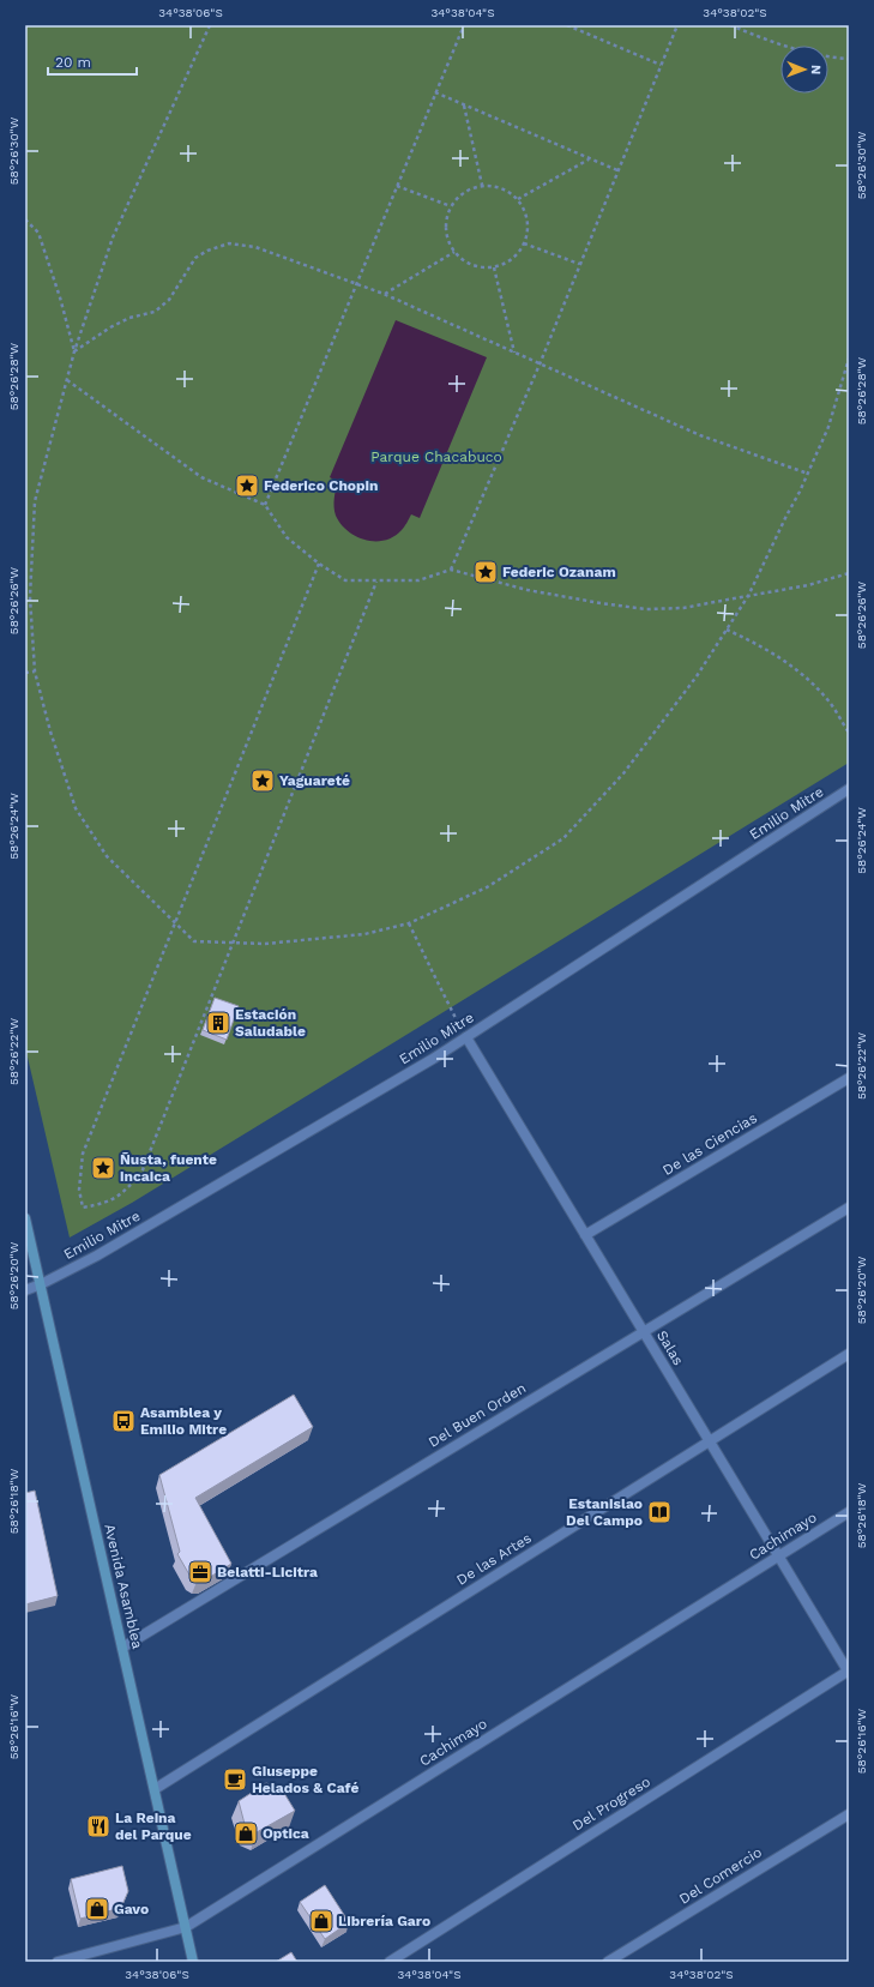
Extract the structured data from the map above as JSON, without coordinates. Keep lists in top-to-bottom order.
{
  "streets": {
    "main road": ["Avenida Asamblea"],
    "street": [
      "Emilio Mitre",
      "De las Ciencias",
      "Salas",
      "Del Buen Orden",
      "Cachimayo",
      "De las Artes",
      "Del Progreso",
      "Del Comercio"
    ]
  },
  "crossings": [
    ["Emilio Mitre", "Salas"],
    ["Emilio Mitre", "Avenida Asamblea"],
    ["De las Ciencias", "Salas"],
    ["Salas", "Del Buen Orden"],
    ["Salas", "Cachimayo"],
    ["Salas", "De las Artes"],
    ["Salas", "Del Progreso"],
    ["Del Buen Orden", "Avenida Asamblea"],
    ["Cachimayo", "Avenida Asamblea"],
    ["De las Artes", "Avenida Asamblea"]
  ],
  "parks": ["Parque Chacabuco"],
  "places": {
    "place": [
      "Federico Chopin",
      "Federic Ozanam",
      "Yaguareté",
      "Ñusta, fuente incaica"
    ],
    "building": ["Estación Saludable"],
    "bus stop": ["Asamblea y Emilio Mitre"],
    "library": ["Estanislao Del Campo"],
    "office": ["Belatti-Licitra"],
    "cafe": ["Giuseppe Helados & Café"],
    "restaurant": ["La Reina del Parque"],
    "shop": ["Optica", "Gavo", "Librería Garo"]
  },
  "scale_bar": "20 m",
  "north": "right",
  "coordinates": [
    "34°38'06\"S",
    "34°38'04\"S",
    "34°38'02\"S",
    "58°26'30\"W",
    "58°26'28\"W",
    "58°26'26\"W",
    "58°26'24\"W",
    "58°26'22\"W",
    "58°26'20\"W",
    "58°26'18\"W",
    "58°26'16\"W"
  ]
}
